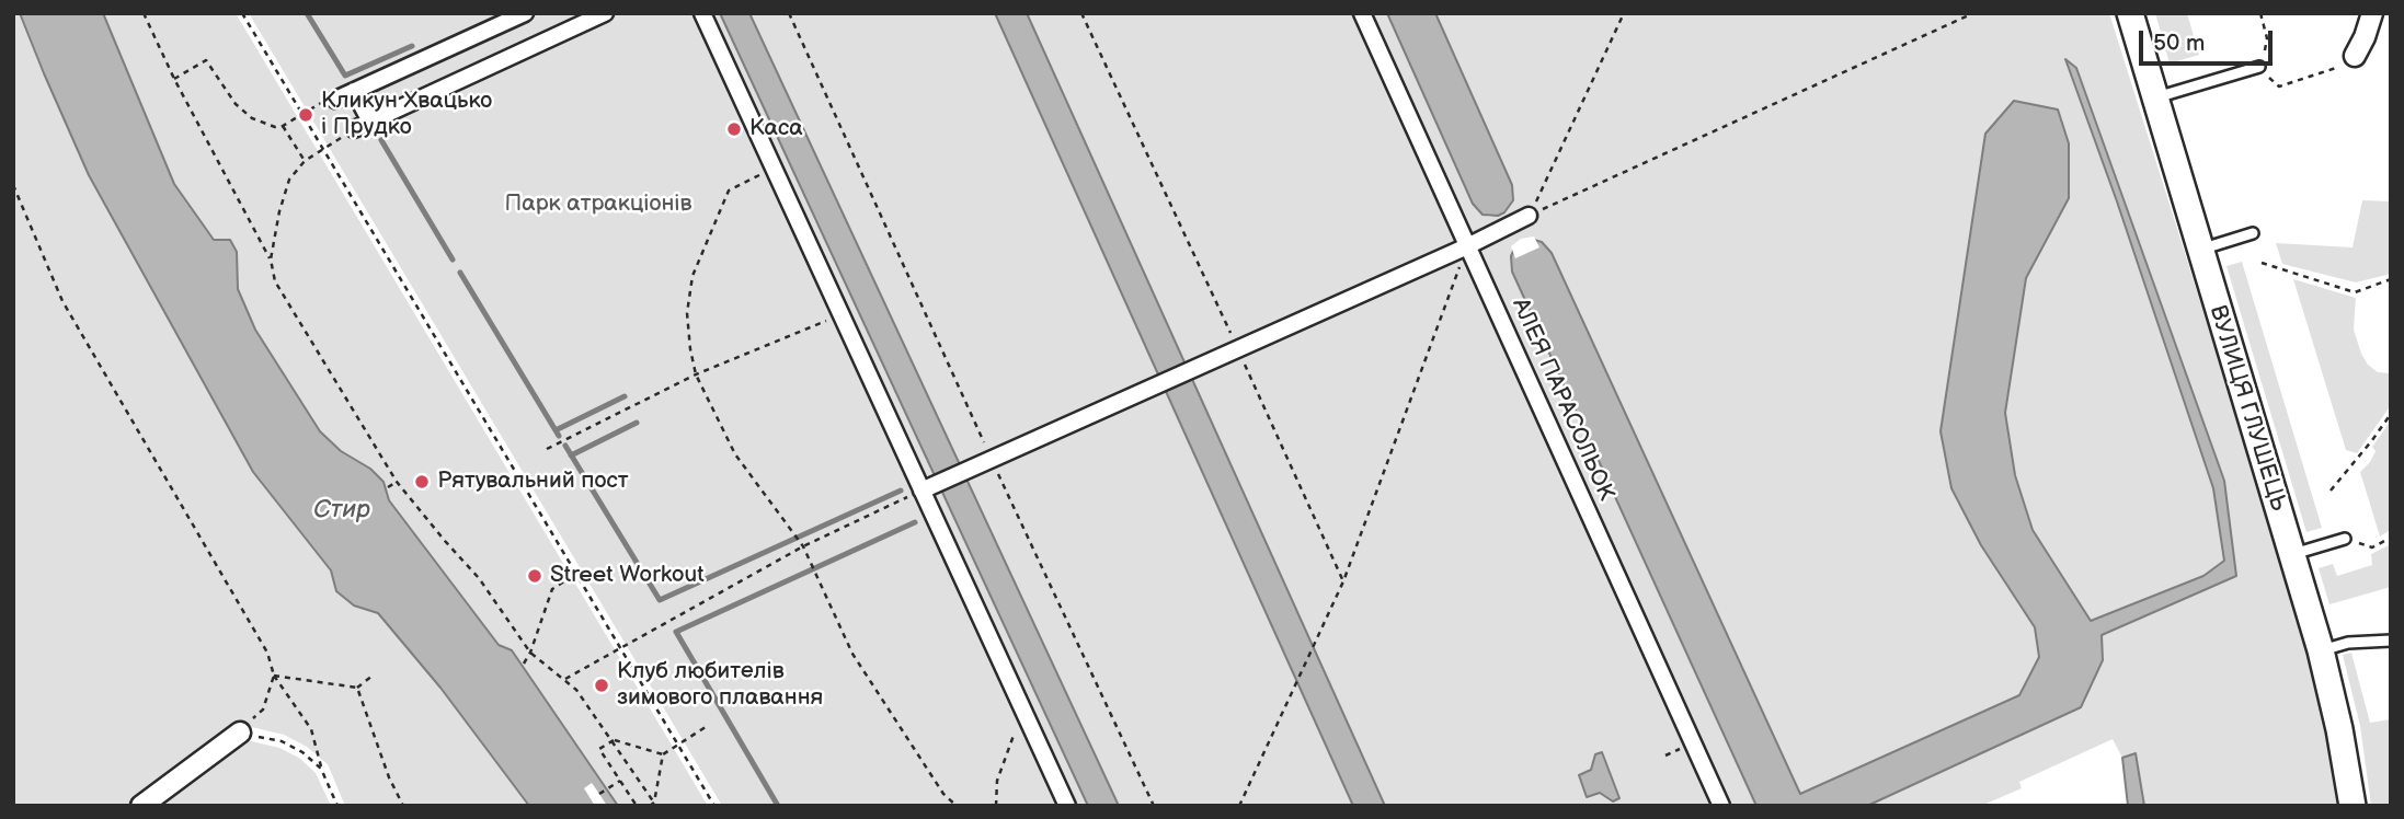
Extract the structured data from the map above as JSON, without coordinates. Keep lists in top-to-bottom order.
{
  "streets": {
    "street": ["АЛЕЯ ПАРАСОЛЬОК", "ВУЛИЦЯ ГЛУШЕЦЬ"]
  },
  "water": ["Стир"],
  "parks": ["Парк атракціонів"],
  "places": [
    "Кликун Хвацько і Прудко",
    "Каса",
    "Рятувальний пост",
    "Street Workout",
    "Клуб любителів зимового плавання"
  ],
  "scale_bar": "50 m"
}
